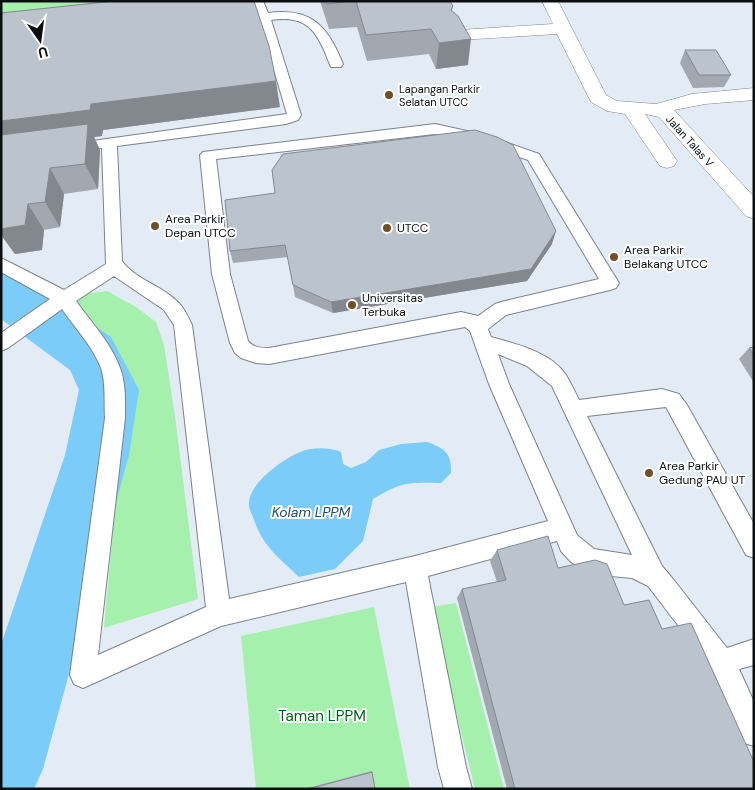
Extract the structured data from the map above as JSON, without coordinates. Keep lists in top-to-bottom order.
{
  "streets": {
    "street": ["Jalan Talas V"]
  },
  "water": ["Kolam LPPM"],
  "parks": ["Taman LPPM"],
  "places": [
    "Lapangan Parkir Selatan UTCC",
    "Area Parkir Depan UTCC",
    "UTCC",
    "Area Parkir Belakang UTCC",
    "Universitas Terbuka",
    "Area Parkir Gedung PAU UT"
  ],
  "north": "bottom"
}
